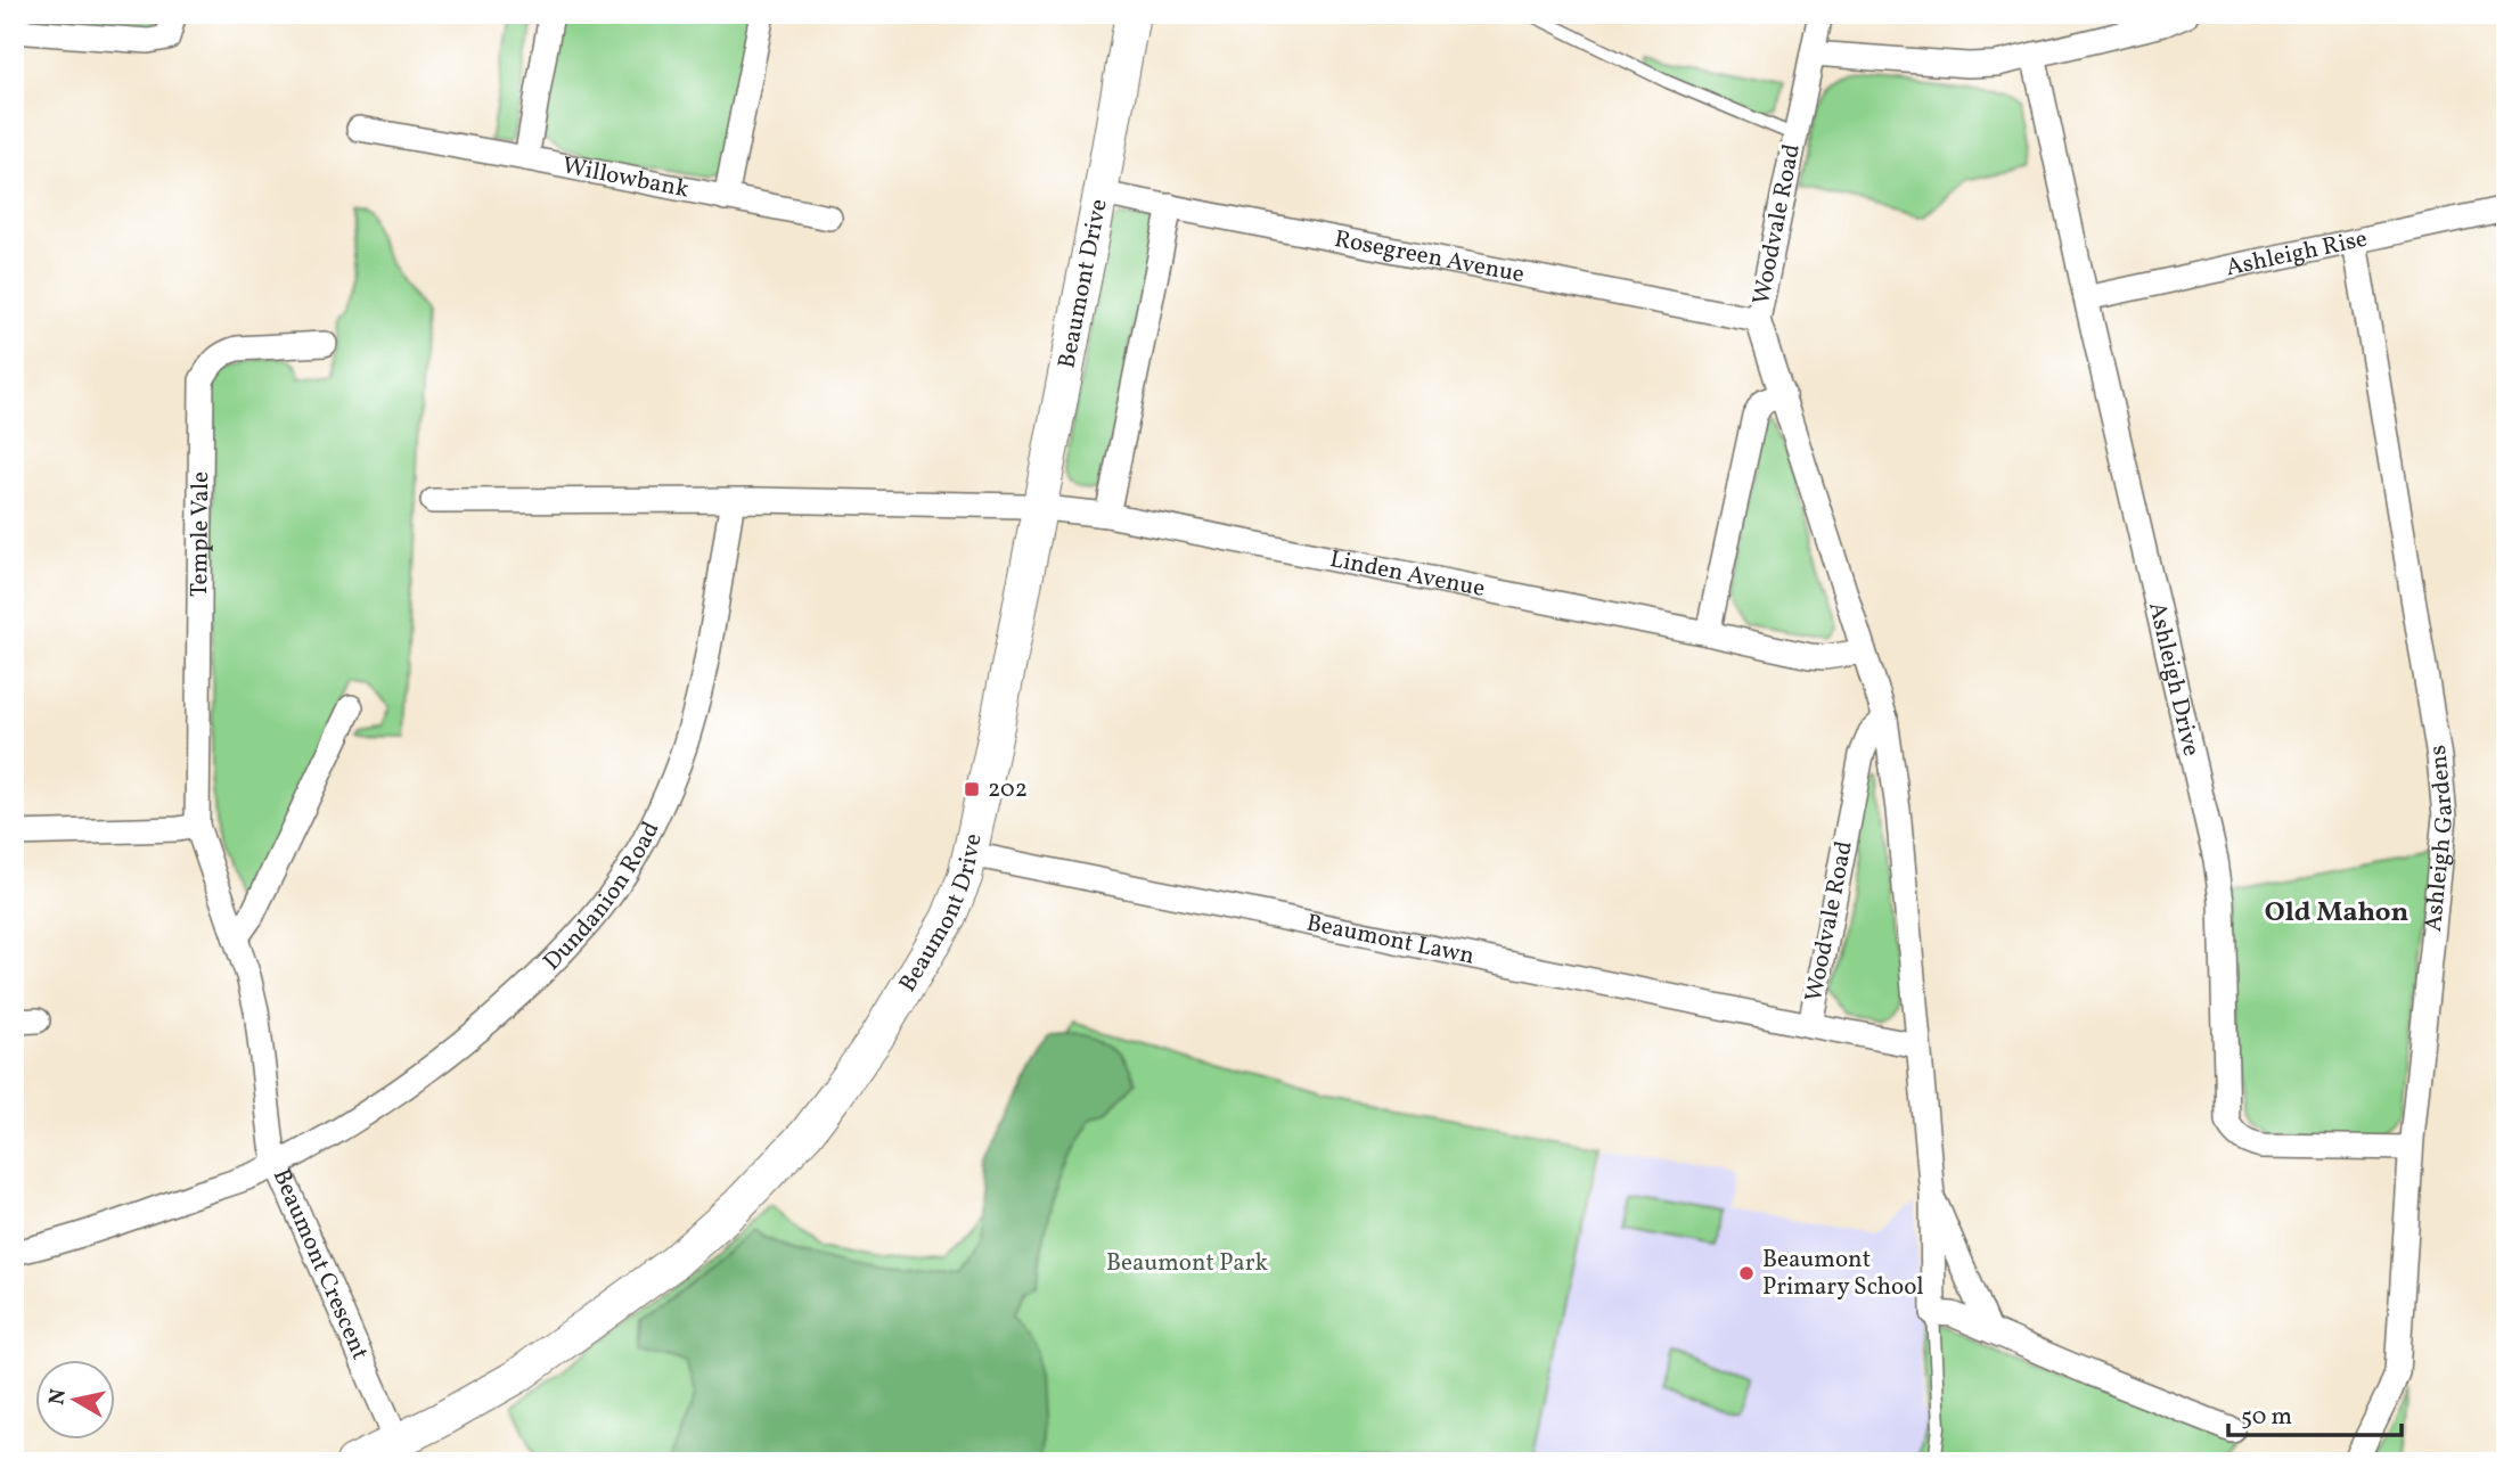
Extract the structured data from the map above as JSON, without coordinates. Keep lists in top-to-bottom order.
{
  "streets": {
    "street": [
      "Willowbank",
      "Woodvale Road",
      "Ashleigh Rise",
      "Rosegreen Avenue",
      "Beaumont Drive",
      "Temple Vale",
      "Linden Avenue",
      "Ashleigh Drive",
      "Ashleigh Gardens",
      "Dundanion Road",
      "Beaumont Lawn",
      "Beaumont Crescent"
    ]
  },
  "crossings": [
    ["Woodvale Road", "Rosegreen Avenue"],
    ["Woodvale Road", "Beaumont Lawn"],
    ["Ashleigh Rise", "Ashleigh Drive"],
    ["Ashleigh Rise", "Ashleigh Gardens"],
    ["Rosegreen Avenue", "Beaumont Drive"],
    ["Beaumont Drive", "Linden Avenue"],
    ["Beaumont Drive", "Beaumont Lawn"],
    ["Beaumont Drive", "Beaumont Crescent"],
    ["Temple Vale", "Dundanion Road"],
    ["Temple Vale", "Beaumont Crescent"],
    ["Linden Avenue", "Dundanion Road"],
    ["Ashleigh Drive", "Ashleigh Gardens"],
    ["Dundanion Road", "Beaumont Crescent"]
  ],
  "districts": ["Old Mahon"],
  "parks": ["Beaumont Park"],
  "places": {
    "transit": ["202"],
    "other": ["Beaumont Primary School"]
  },
  "scale_bar": "50 m",
  "north": "left"
}
